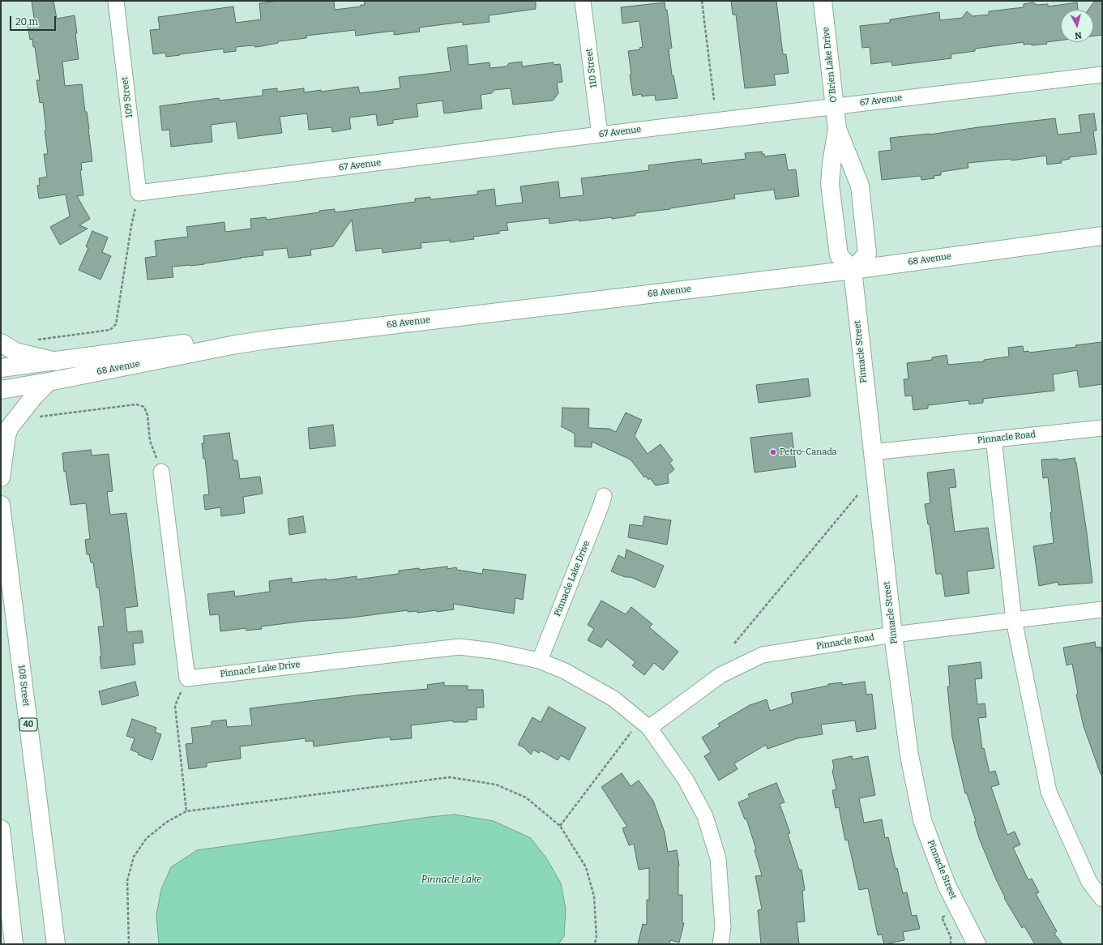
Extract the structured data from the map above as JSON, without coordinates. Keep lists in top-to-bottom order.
{
  "streets": {
    "main road": [
      "O'Brien Lake Drive",
      "68 Avenue",
      "Pinnacle Street",
      "108 Street",
      "40"
    ],
    "street": [
      "110 Street",
      "109 Street",
      "67 Avenue",
      "Pinnacle Road",
      "Pinnacle Lake Drive"
    ]
  },
  "crossings": [
    ["O'Brien Lake Drive", "67 Avenue"],
    ["O'Brien Lake Drive", "68 Avenue"],
    ["O'Brien Lake Drive", "Pinnacle Street"],
    ["110 Street", "67 Avenue"],
    ["109 Street", "67 Avenue"],
    ["68 Avenue", "Pinnacle Street"],
    ["Pinnacle Street", "Pinnacle Road"],
    ["Pinnacle Road", "Pinnacle Lake Drive"]
  ],
  "water": ["Pinnacle Lake"],
  "places": ["Petro-Canada"],
  "scale_bar": "20 m",
  "north": "bottom"
}
